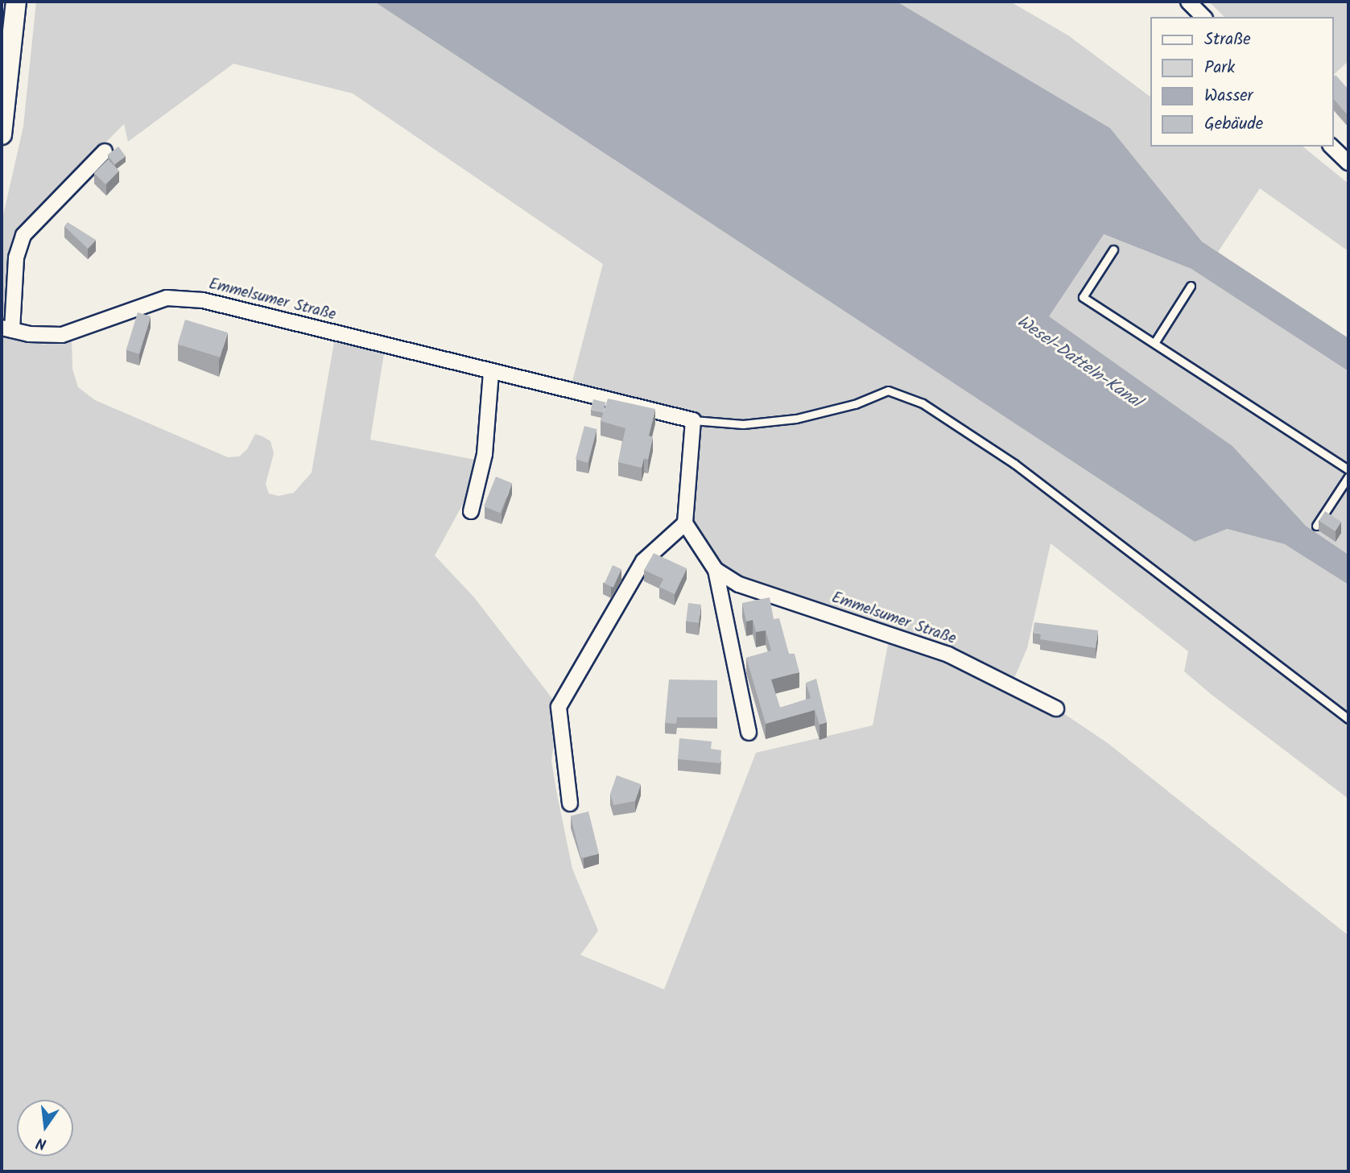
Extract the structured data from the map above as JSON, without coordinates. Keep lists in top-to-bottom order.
{
  "streets": {
    "street": ["Emmelsumer Straße"]
  },
  "water": ["Wesel-Datteln-Kanal"],
  "legend": [
    "Straße",
    "Park",
    "Wasser",
    "Gebäude"
  ],
  "north": "bottom"
}
